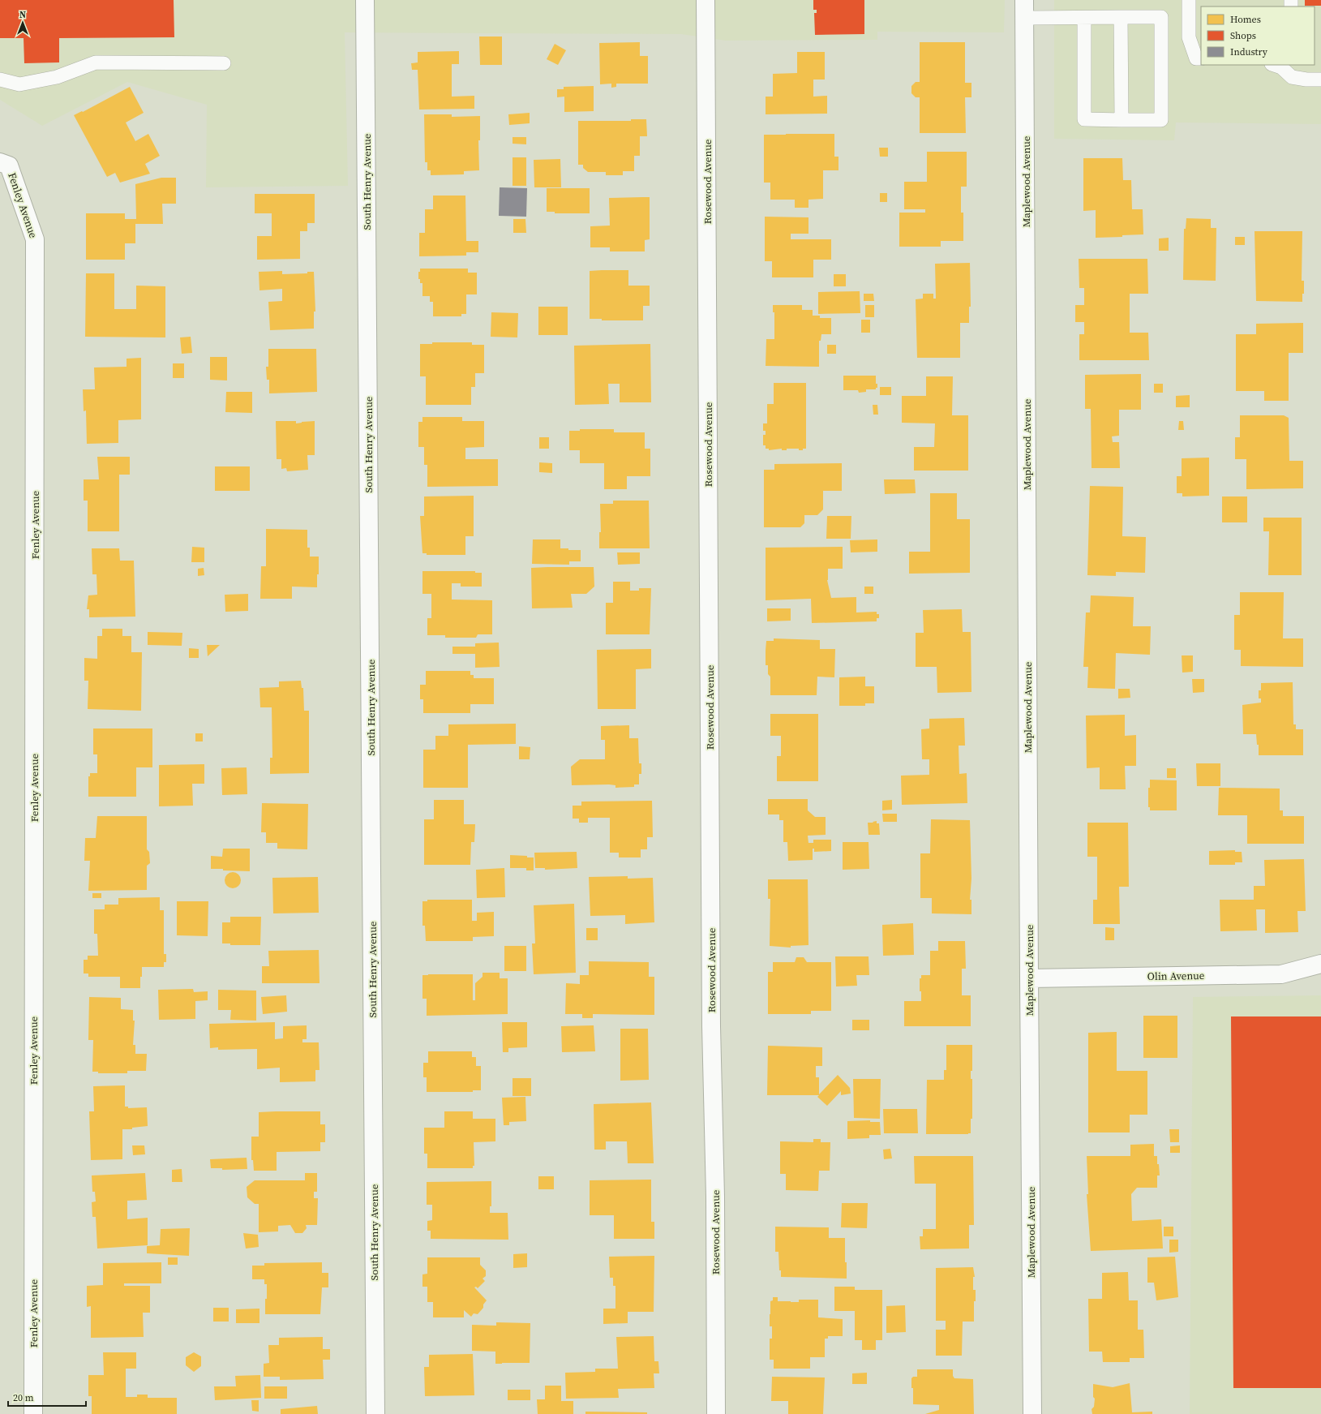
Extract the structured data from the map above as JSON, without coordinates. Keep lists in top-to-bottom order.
{
  "streets": {
    "street": [
      "South Henry Avenue",
      "Rosewood Avenue",
      "Maplewood Avenue",
      "Fenley Avenue",
      "Olin Avenue"
    ]
  },
  "crossings": [
    ["Maplewood Avenue", "Olin Avenue"]
  ],
  "legend": ["Homes", "Shops", "Industry"],
  "scale_bar": "20 m",
  "north": "top"
}
